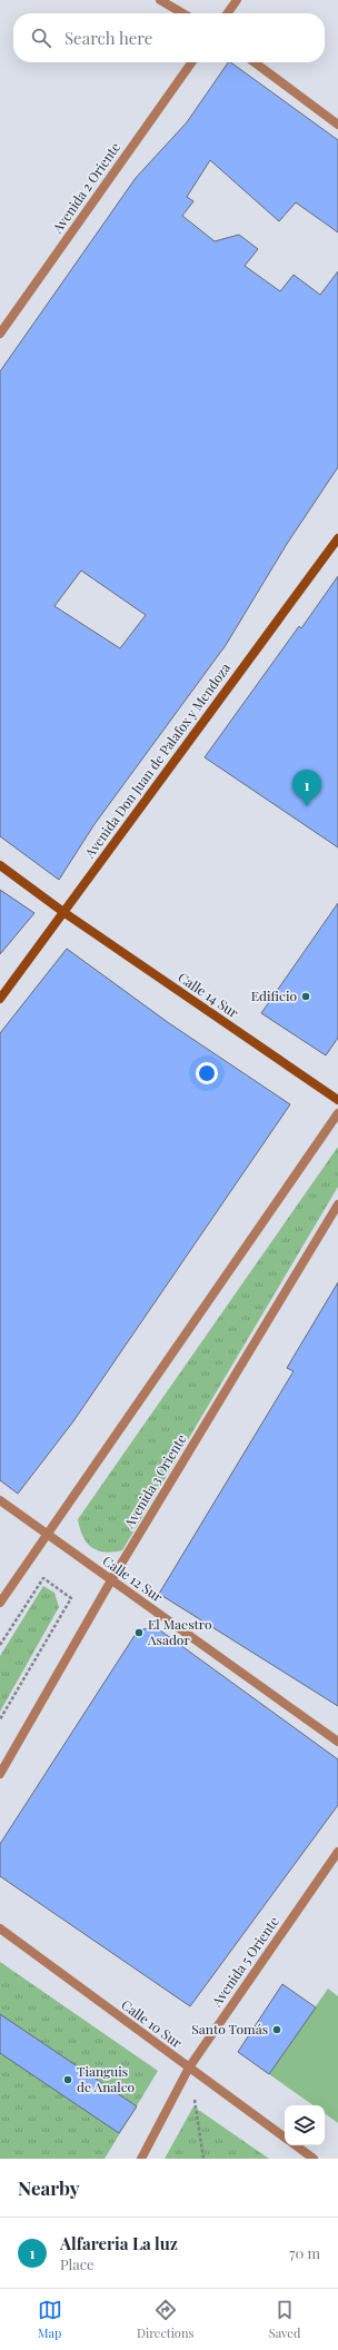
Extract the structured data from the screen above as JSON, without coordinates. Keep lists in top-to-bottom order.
{
  "streets": {
    "main road": ["Avenida Don Juan de Palafox y Mendoza", "Calle 14 Sur"],
    "street": [
      "Avenida 2 Oriente",
      "Avenida 3 Oriente",
      "Calle 12 Sur",
      "Avenida 5 Oriente",
      "Calle 10 Sur"
    ]
  },
  "crossings": [
    ["Avenida Don Juan de Palafox y Mendoza", "Calle 14 Sur"],
    ["Avenida 3 Oriente", "Calle 12 Sur"],
    ["Avenida 5 Oriente", "Calle 10 Sur"]
  ],
  "places": [
    "Edificio",
    "El Maestro Asador",
    "Santo Tomás",
    "Tianguis de Analco"
  ],
  "page": {
    "search": "Search here",
    "pins": "1",
    "heading": "Nearby",
    "list": [
      {
        "mark": "1",
        "name": "Alfareria La luz",
        "note": "Place",
        "value": "70 m"
      }
    ],
    "nav": ["Map", "Directions", "Saved"]
  }
}
